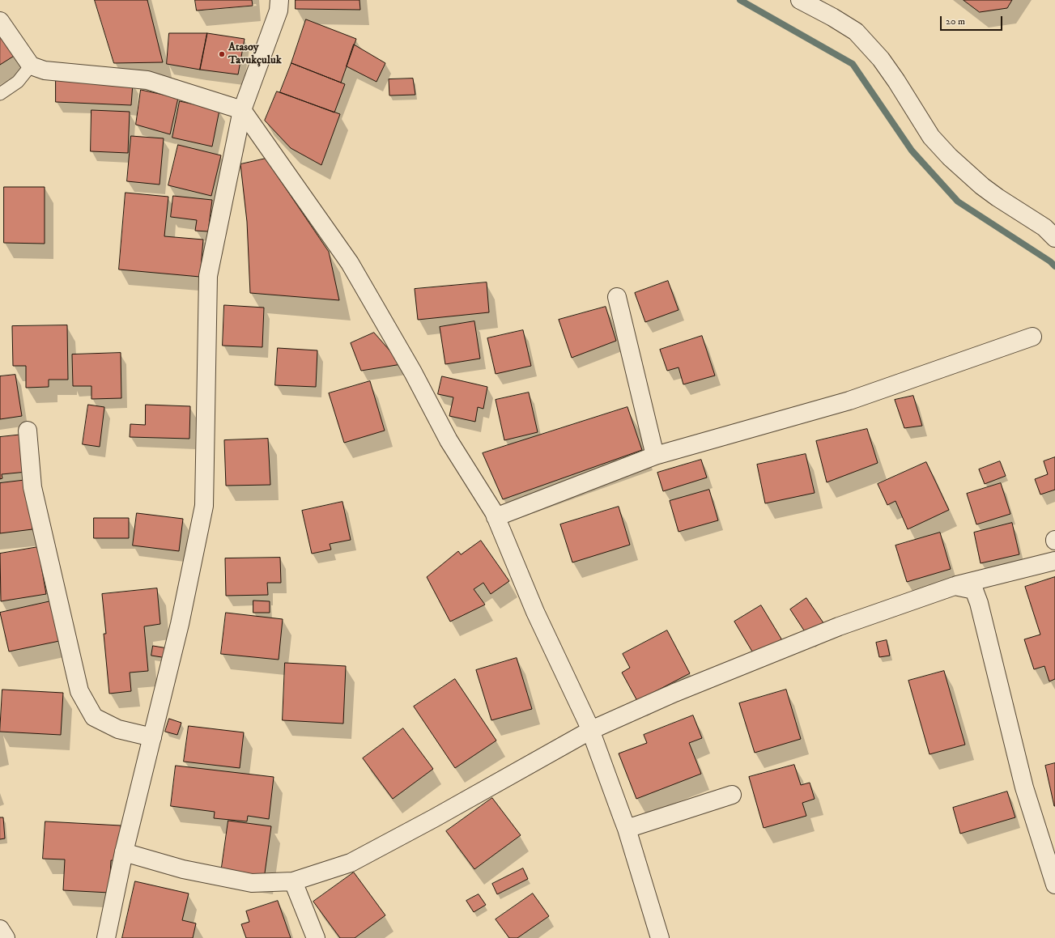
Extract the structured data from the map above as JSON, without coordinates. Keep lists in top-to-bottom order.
{
  "places": ["Atasoy Tavukçuluk"],
  "scale_bar": "20 m"
}
